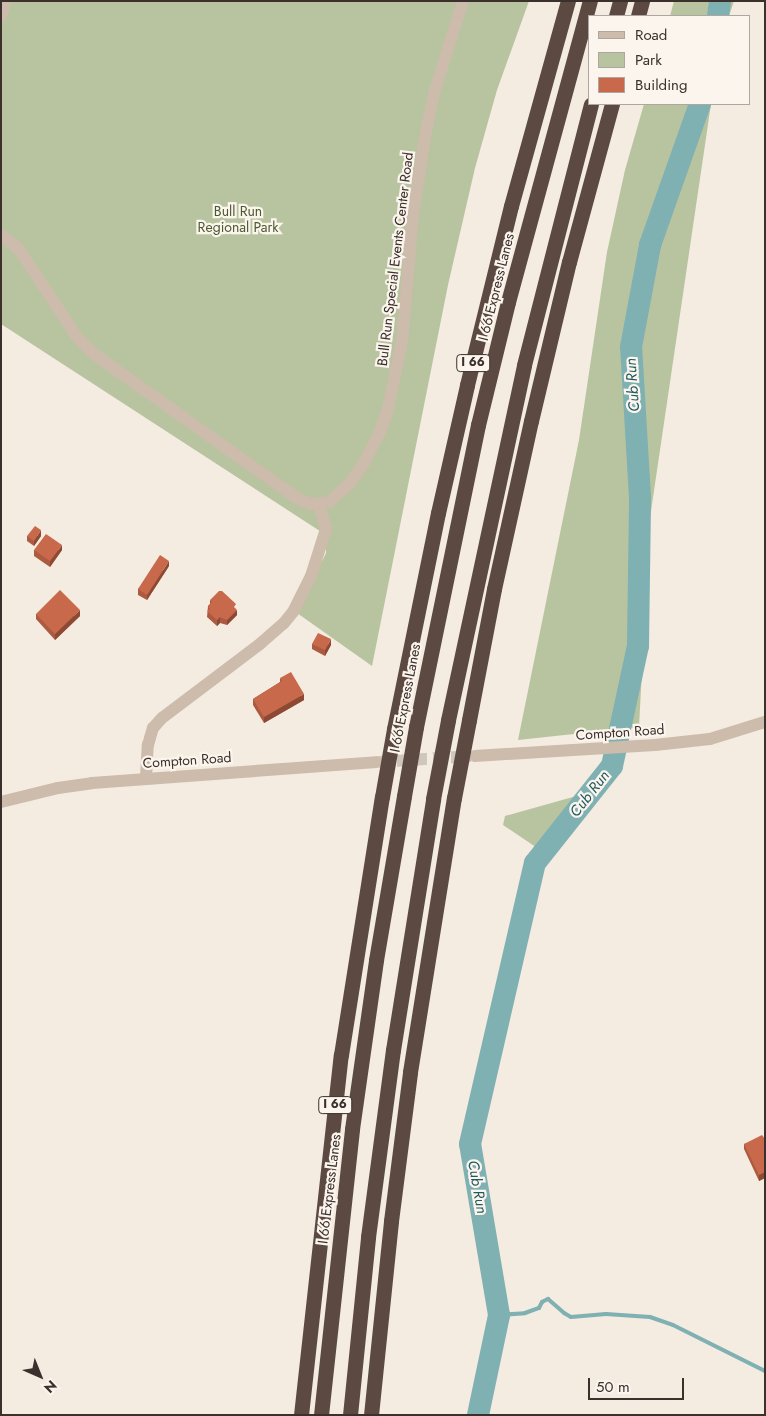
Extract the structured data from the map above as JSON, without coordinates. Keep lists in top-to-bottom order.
{
  "streets": {
    "highway": ["I 66 Express Lanes", "I 66"],
    "street": ["Bull Run Special Events Center Road", "Compton Road"]
  },
  "water": ["Cub Run"],
  "parks": ["Bull Run Regional Park"],
  "legend": ["Road", "Park", "Building"],
  "scale_bar": "50 m",
  "north": "bottom right"
}
